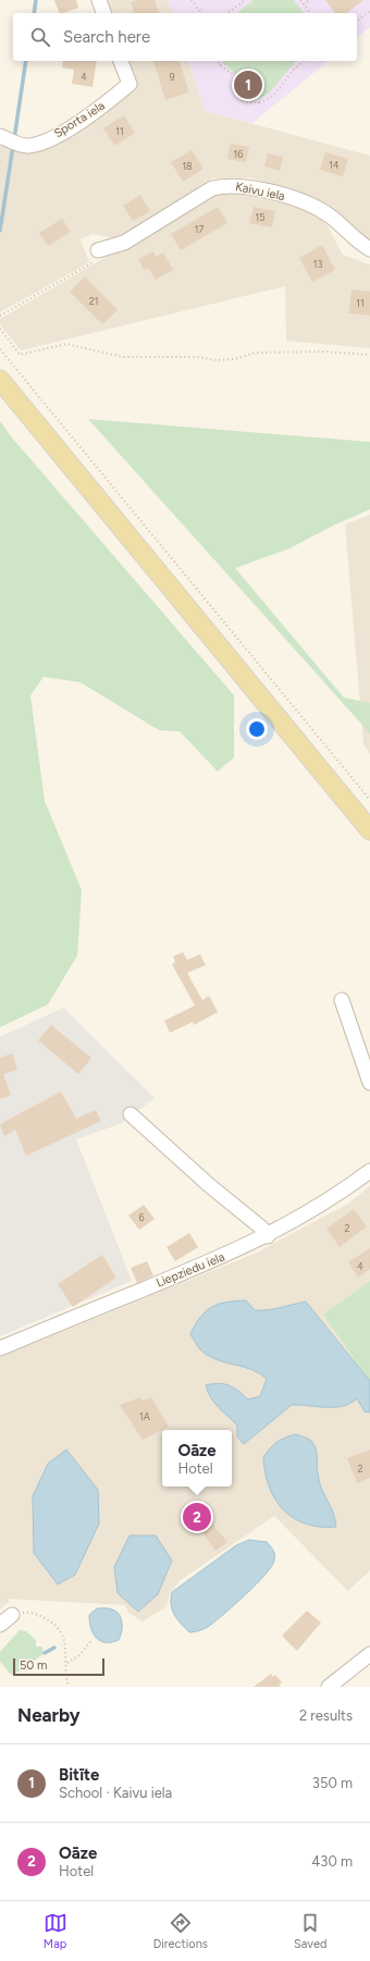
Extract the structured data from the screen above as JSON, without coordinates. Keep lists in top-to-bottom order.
{
  "streets": {
    "street": ["Sporta iela", "Kaivu iela", "Liepziedu iela"]
  },
  "house_numbers": [
    "4",
    "9",
    "11",
    "16",
    "14",
    "18",
    "15",
    "17",
    "13",
    "21",
    "11",
    "6",
    "2",
    "4",
    "1A",
    "2"
  ],
  "scale_bar": "50 m",
  "page": {
    "search": "Search here",
    "pins": ["1", "2"],
    "popup": ["Oāze", "Hotel"],
    "scale": "50 m",
    "heading": ["Nearby", "2 results"],
    "list": [
      {
        "mark": "1",
        "name": "Bitīte",
        "note": "School · Kaivu iela",
        "value": "350 m"
      },
      {
        "mark": "2",
        "name": "Oāze",
        "note": "Hotel",
        "value": "430 m"
      }
    ],
    "nav": ["Map", "Directions", "Saved"]
  }
}
